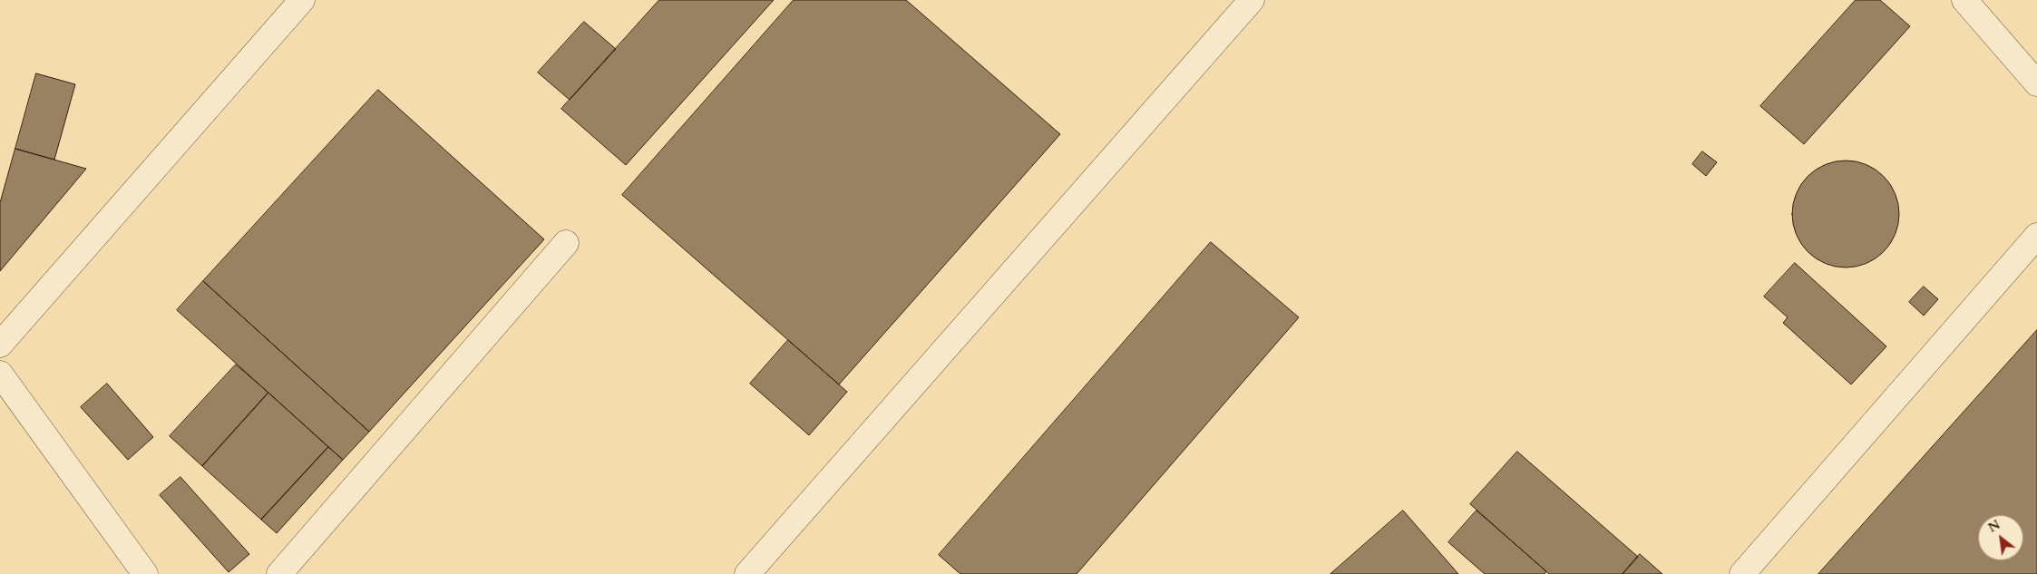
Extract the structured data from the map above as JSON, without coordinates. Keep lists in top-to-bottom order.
{
  "north": "top left"
}
